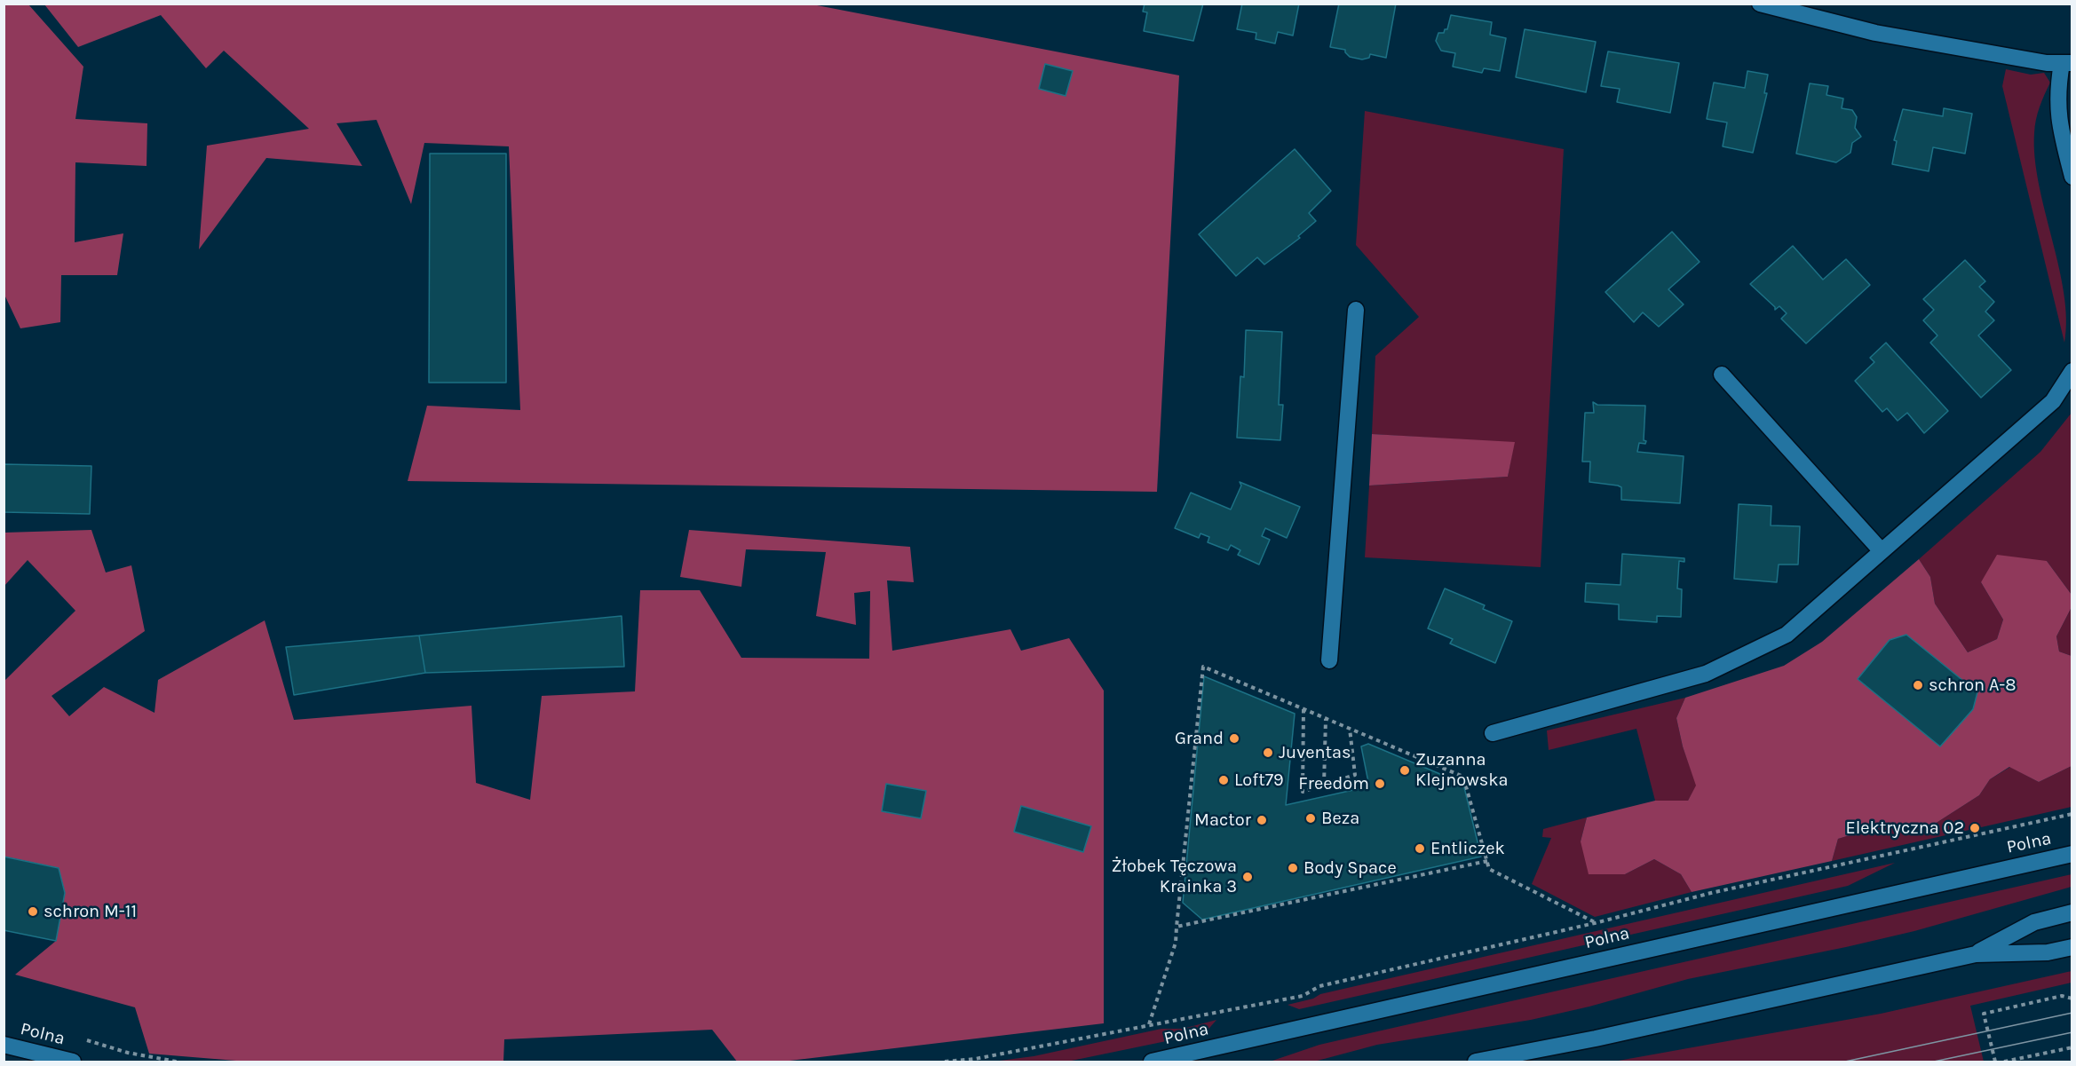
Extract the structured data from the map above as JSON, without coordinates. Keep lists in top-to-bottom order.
{
  "streets": {
    "street": ["Polna"]
  },
  "places": [
    "schron A-8",
    "Grand",
    "Juventas",
    "Zuzanna Klejnowska",
    "Loft79",
    "Freedom",
    "Beza",
    "Mactor",
    "Elektryczna 02",
    "Entliczek",
    "Body Space",
    "Żłobek Tęczowa Krainka 3",
    "schron M-11"
  ]
}
